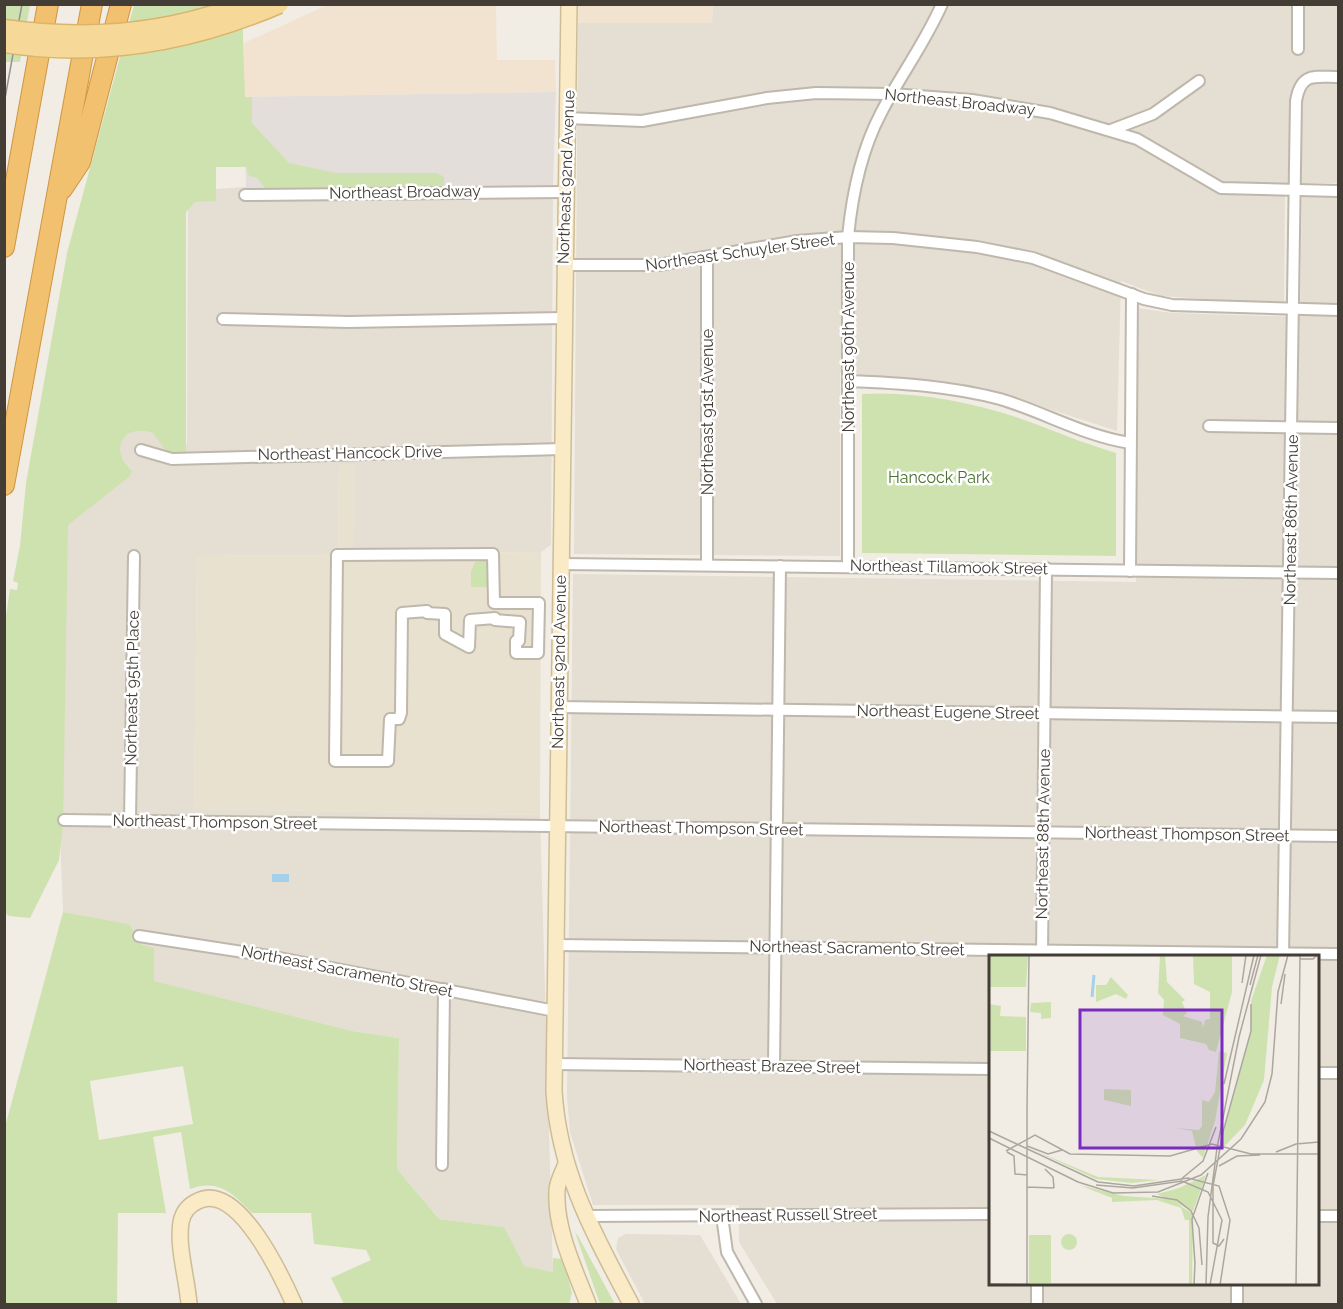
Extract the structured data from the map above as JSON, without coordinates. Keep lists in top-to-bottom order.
{
  "streets": {
    "street": [
      "Northeast Broadway",
      "Northeast 92nd Avenue",
      "Northeast Schuyler Street",
      "Northeast 90th Avenue",
      "Northeast 91st Avenue",
      "Northeast Hancock Drive",
      "Northeast 86th Avenue",
      "Northeast Tillamook Street",
      "Northeast 95th Place",
      "Northeast Eugene Street",
      "Northeast Thompson Street",
      "Northeast 88th Avenue",
      "Northeast Sacramento Street",
      "Northeast Brazee Street",
      "Northeast Russell Street"
    ]
  },
  "crossings": [
    ["Northeast Broadway", "Northeast 92nd Avenue"],
    ["Northeast Broadway", "Northeast 90th Avenue"],
    ["Northeast Broadway", "Northeast 86th Avenue"],
    ["Northeast 92nd Avenue", "Northeast Schuyler Street"],
    ["Northeast 92nd Avenue", "Northeast Hancock Drive"],
    ["Northeast 92nd Avenue", "Northeast Tillamook Street"],
    ["Northeast 92nd Avenue", "Northeast Eugene Street"],
    ["Northeast 92nd Avenue", "Northeast Thompson Street"],
    ["Northeast 92nd Avenue", "Northeast Sacramento Street"],
    ["Northeast 92nd Avenue", "Northeast Brazee Street"],
    ["Northeast 92nd Avenue", "Northeast Russell Street"],
    ["Northeast Schuyler Street", "Northeast 90th Avenue"],
    ["Northeast Schuyler Street", "Northeast 91st Avenue"],
    ["Northeast Schuyler Street", "Northeast 86th Avenue"],
    ["Northeast 90th Avenue", "Northeast Tillamook Street"],
    ["Northeast 91st Avenue", "Northeast Tillamook Street"],
    ["Northeast 86th Avenue", "Northeast Tillamook Street"],
    ["Northeast 86th Avenue", "Northeast Eugene Street"],
    ["Northeast 86th Avenue", "Northeast Thompson Street"],
    ["Northeast 86th Avenue", "Northeast Sacramento Street"],
    ["Northeast Tillamook Street", "Northeast 88th Avenue"],
    ["Northeast 95th Place", "Northeast Thompson Street"],
    ["Northeast Eugene Street", "Northeast 88th Avenue"],
    ["Northeast Thompson Street", "Northeast 88th Avenue"],
    ["Northeast 88th Avenue", "Northeast Sacramento Street"]
  ],
  "parks": ["Hancock Park"]
}
